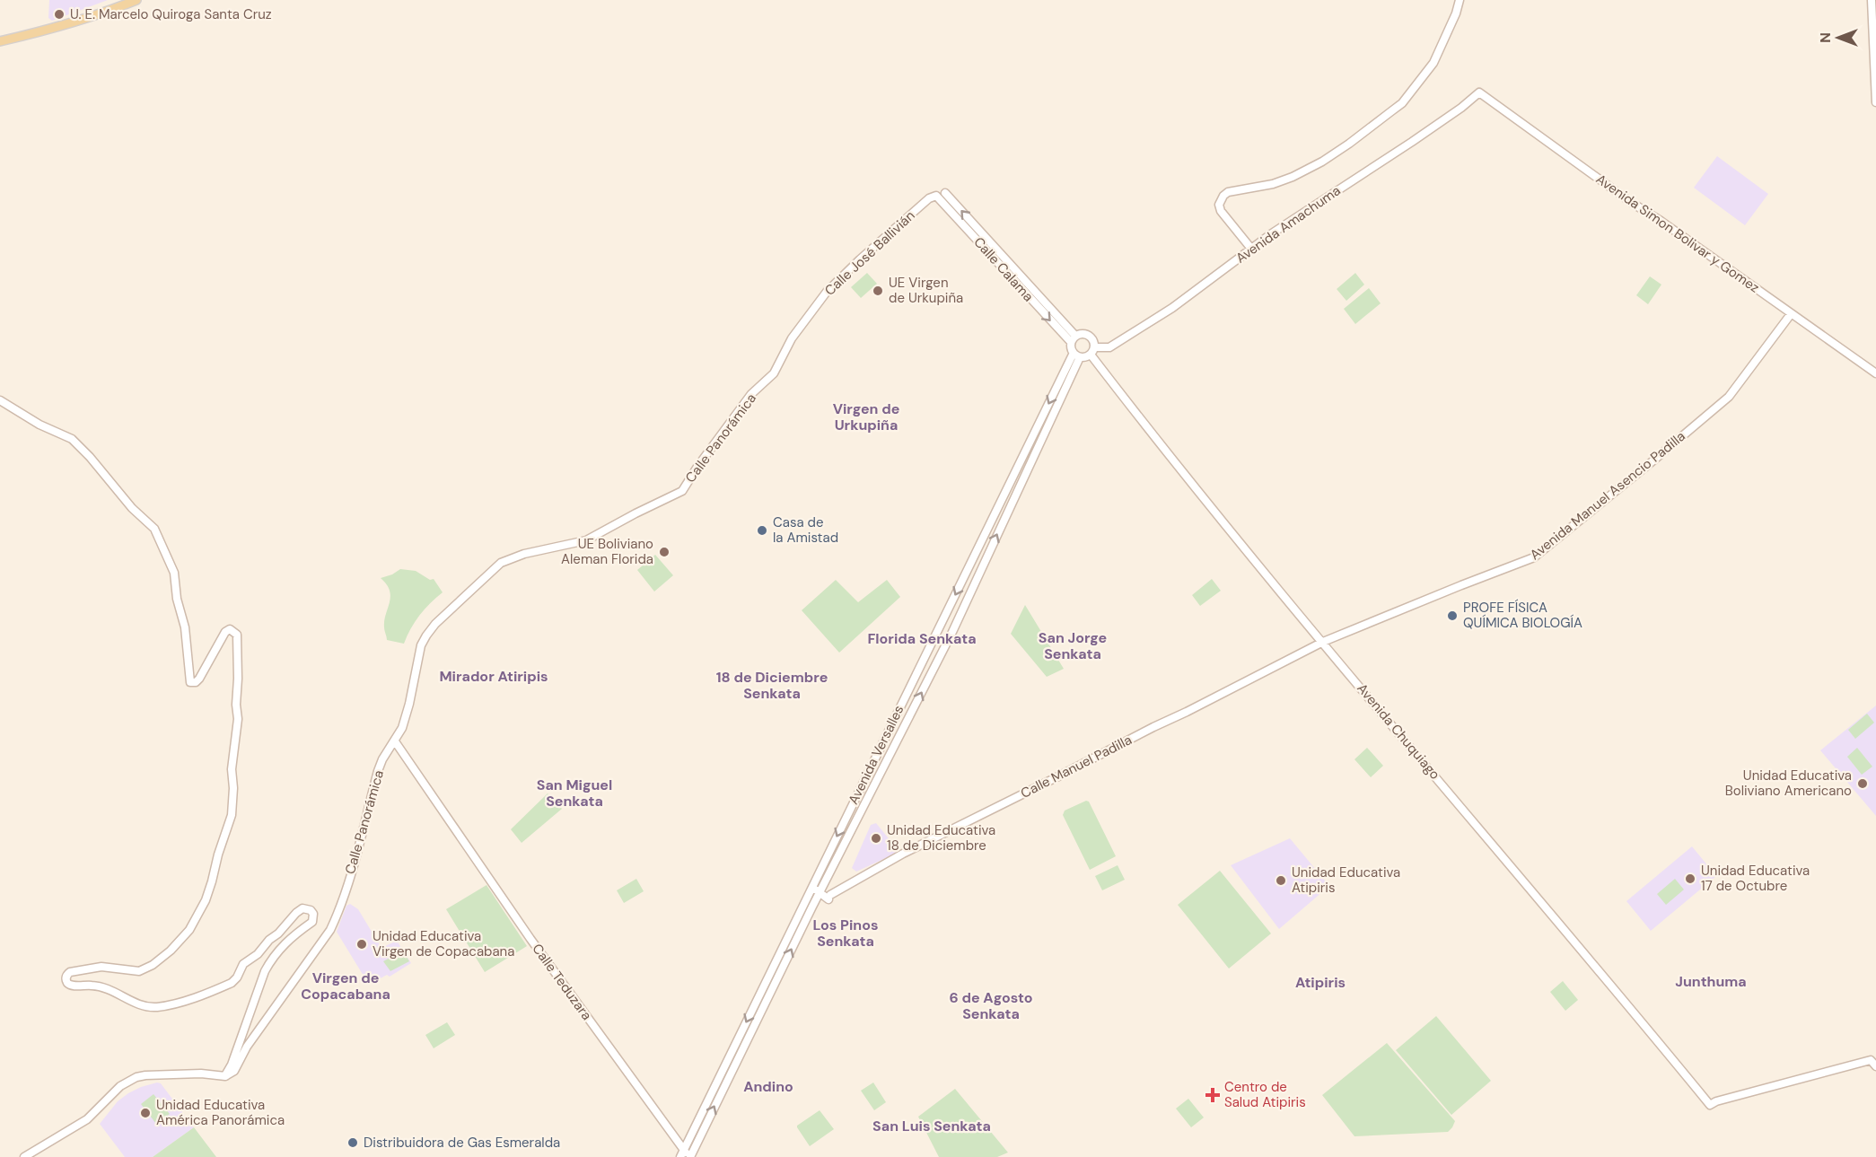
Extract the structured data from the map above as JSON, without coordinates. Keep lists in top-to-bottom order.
{
  "streets": {
    "street": [
      "Avenida Amachuma",
      "Avenida Simon Bolivar y Gomez",
      "Calle José Ballivián",
      "Calle Calama",
      "Calle Panorámica",
      "Avenida Manuel Asencio Padilla",
      "Avenida Chuquiago",
      "Avenida Versalles",
      "Calle Manuel Padilla",
      "Calle Teduzara"
    ]
  },
  "crossings": [
    ["Avenida Amachuma", "Avenida Simon Bolivar y Gomez"],
    ["Avenida Amachuma", "Avenida Chuquiago"],
    ["Avenida Amachuma", "Avenida Versalles"],
    ["Avenida Simon Bolivar y Gomez", "Avenida Manuel Asencio Padilla"],
    ["Calle José Ballivián", "Calle Calama"],
    ["Calle José Ballivián", "Calle Panorámica"],
    ["Calle Panorámica", "Calle Teduzara"],
    ["Avenida Manuel Asencio Padilla", "Avenida Chuquiago"],
    ["Avenida Manuel Asencio Padilla", "Calle Manuel Padilla"],
    ["Avenida Chuquiago", "Calle Manuel Padilla"],
    ["Avenida Versalles", "Calle Manuel Padilla"],
    ["Avenida Versalles", "Calle Teduzara"]
  ],
  "districts": [
    "Virgen de Urkupiña",
    "San Jorge Senkata",
    "Florida Senkata",
    "Mirador Atiripis",
    "18 de Diciembre Senkata",
    "San Miguel Senkata",
    "Los Pinos Senkata",
    "Virgen de Copacabana",
    "Junthuma",
    "Atipiris",
    "6 de Agosto Senkata",
    "Andino",
    "San Luis Senkata"
  ],
  "places": {
    "other": [
      "U. E. Marcelo Quiroga Santa Cruz",
      "UE Virgen de Urkupiña",
      "Casa de la Amistad",
      "UE Boliviano Aleman Florida",
      "PROFE FÍSICA QUÍMICA BIOLOGÍA",
      "Unidad Educativa Boliviano Americano",
      "Unidad Educativa 18 de Diciembre",
      "Unidad Educativa 17 de Octubre",
      "Unidad Educativa Atipiris",
      "Unidad Educativa Virgen de Copacabana",
      "Unidad Educativa América Panorámica",
      "Distribuidora de Gas Esmeralda"
    ],
    "health": ["Centro de Salud Atipiris"]
  },
  "north": "left"
}
